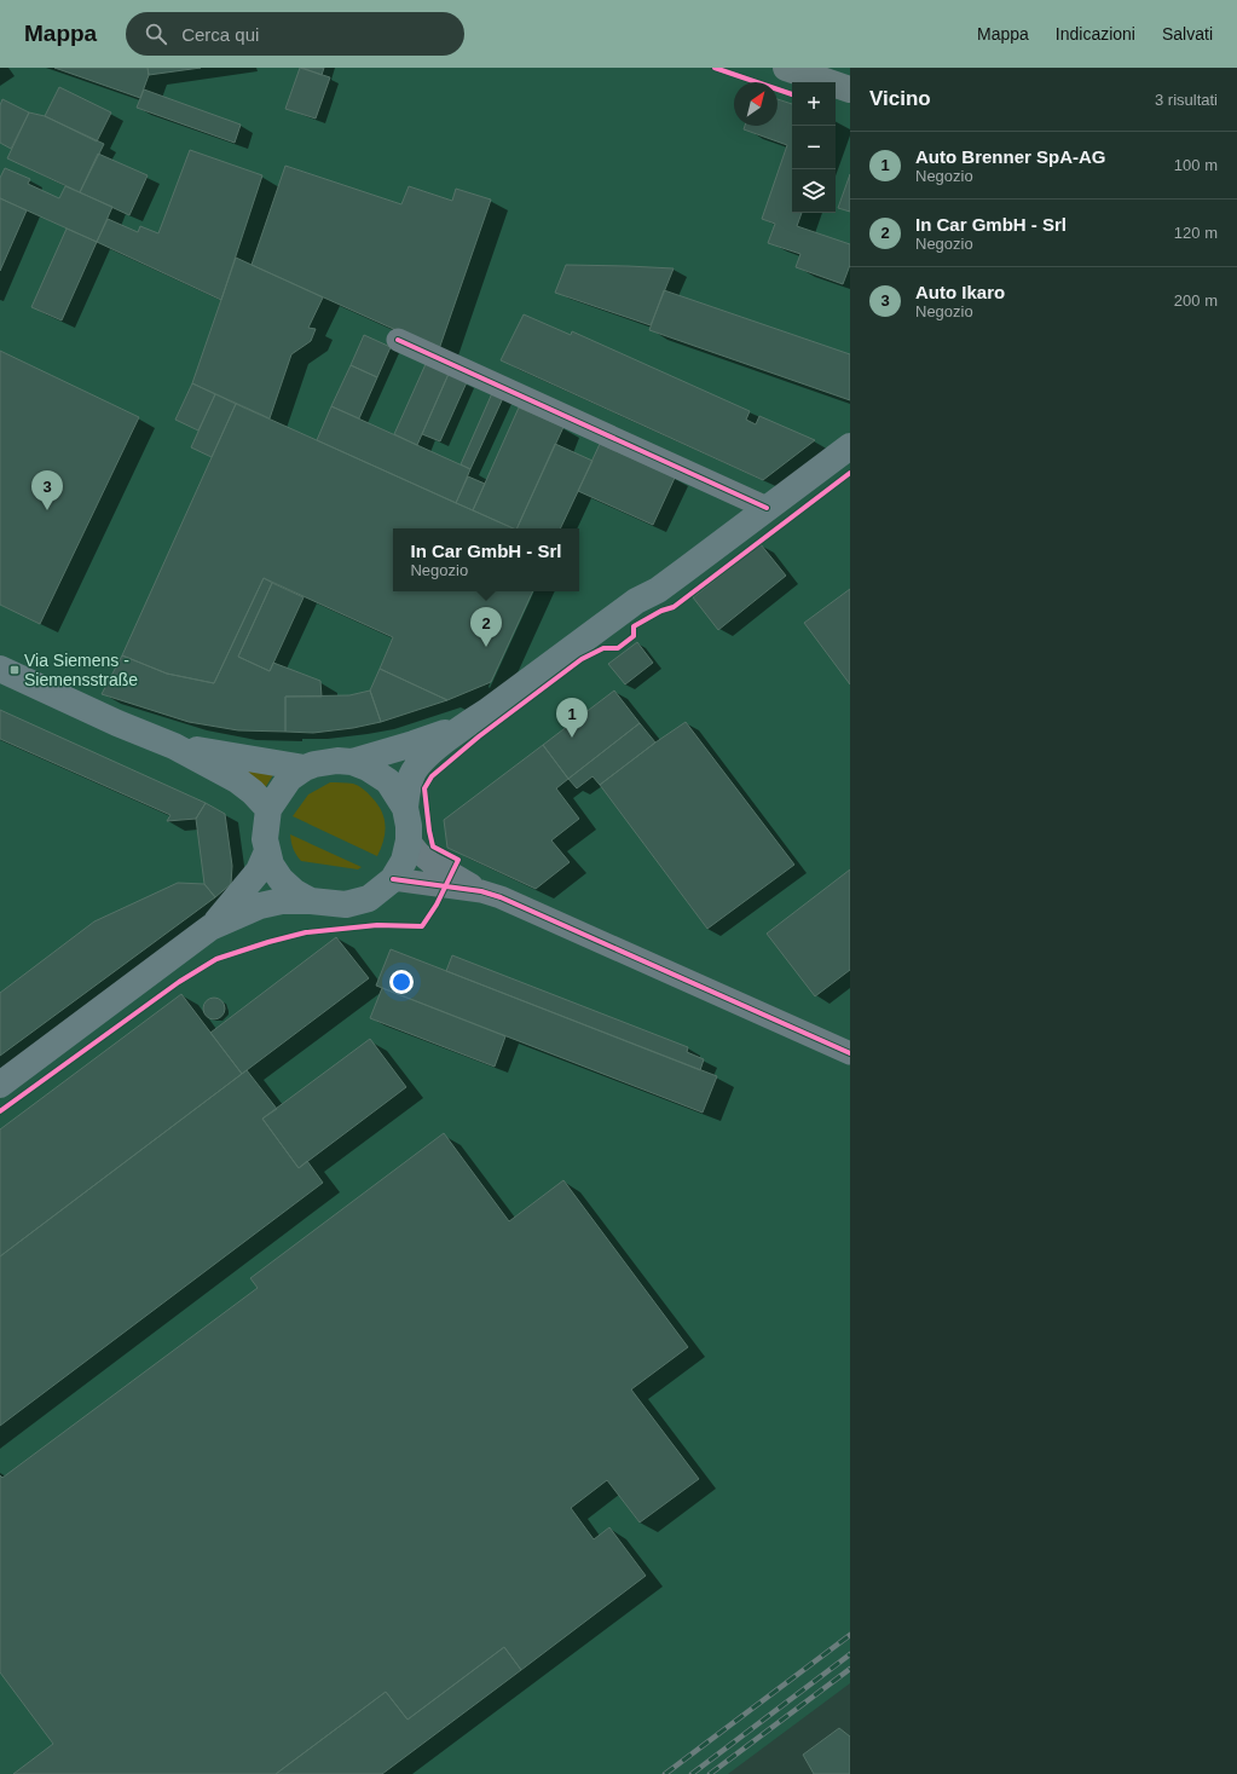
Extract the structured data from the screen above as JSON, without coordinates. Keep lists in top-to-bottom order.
{
  "places": {
    "transit": ["Via Siemens - Siemensstraße"]
  },
  "north": "top right",
  "page": {
    "header": "Mappa",
    "search": "Cerca qui",
    "nav": ["Mappa", "Indicazioni", "Salvati"],
    "heading": ["Vicino", "3 risultati"],
    "map_buttons": ["+", "−"],
    "list": [
      {
        "mark": "1",
        "name": "Auto Brenner SpA-AG",
        "note": "Negozio",
        "value": "100 m"
      },
      {
        "mark": "2",
        "name": "In Car GmbH - Srl",
        "note": "Negozio",
        "value": "120 m"
      },
      {
        "mark": "3",
        "name": "Auto Ikaro",
        "note": "Negozio",
        "value": "200 m"
      }
    ],
    "pins": ["3", "2", "1"],
    "popup": ["In Car GmbH - Srl", "Negozio"]
  }
}
